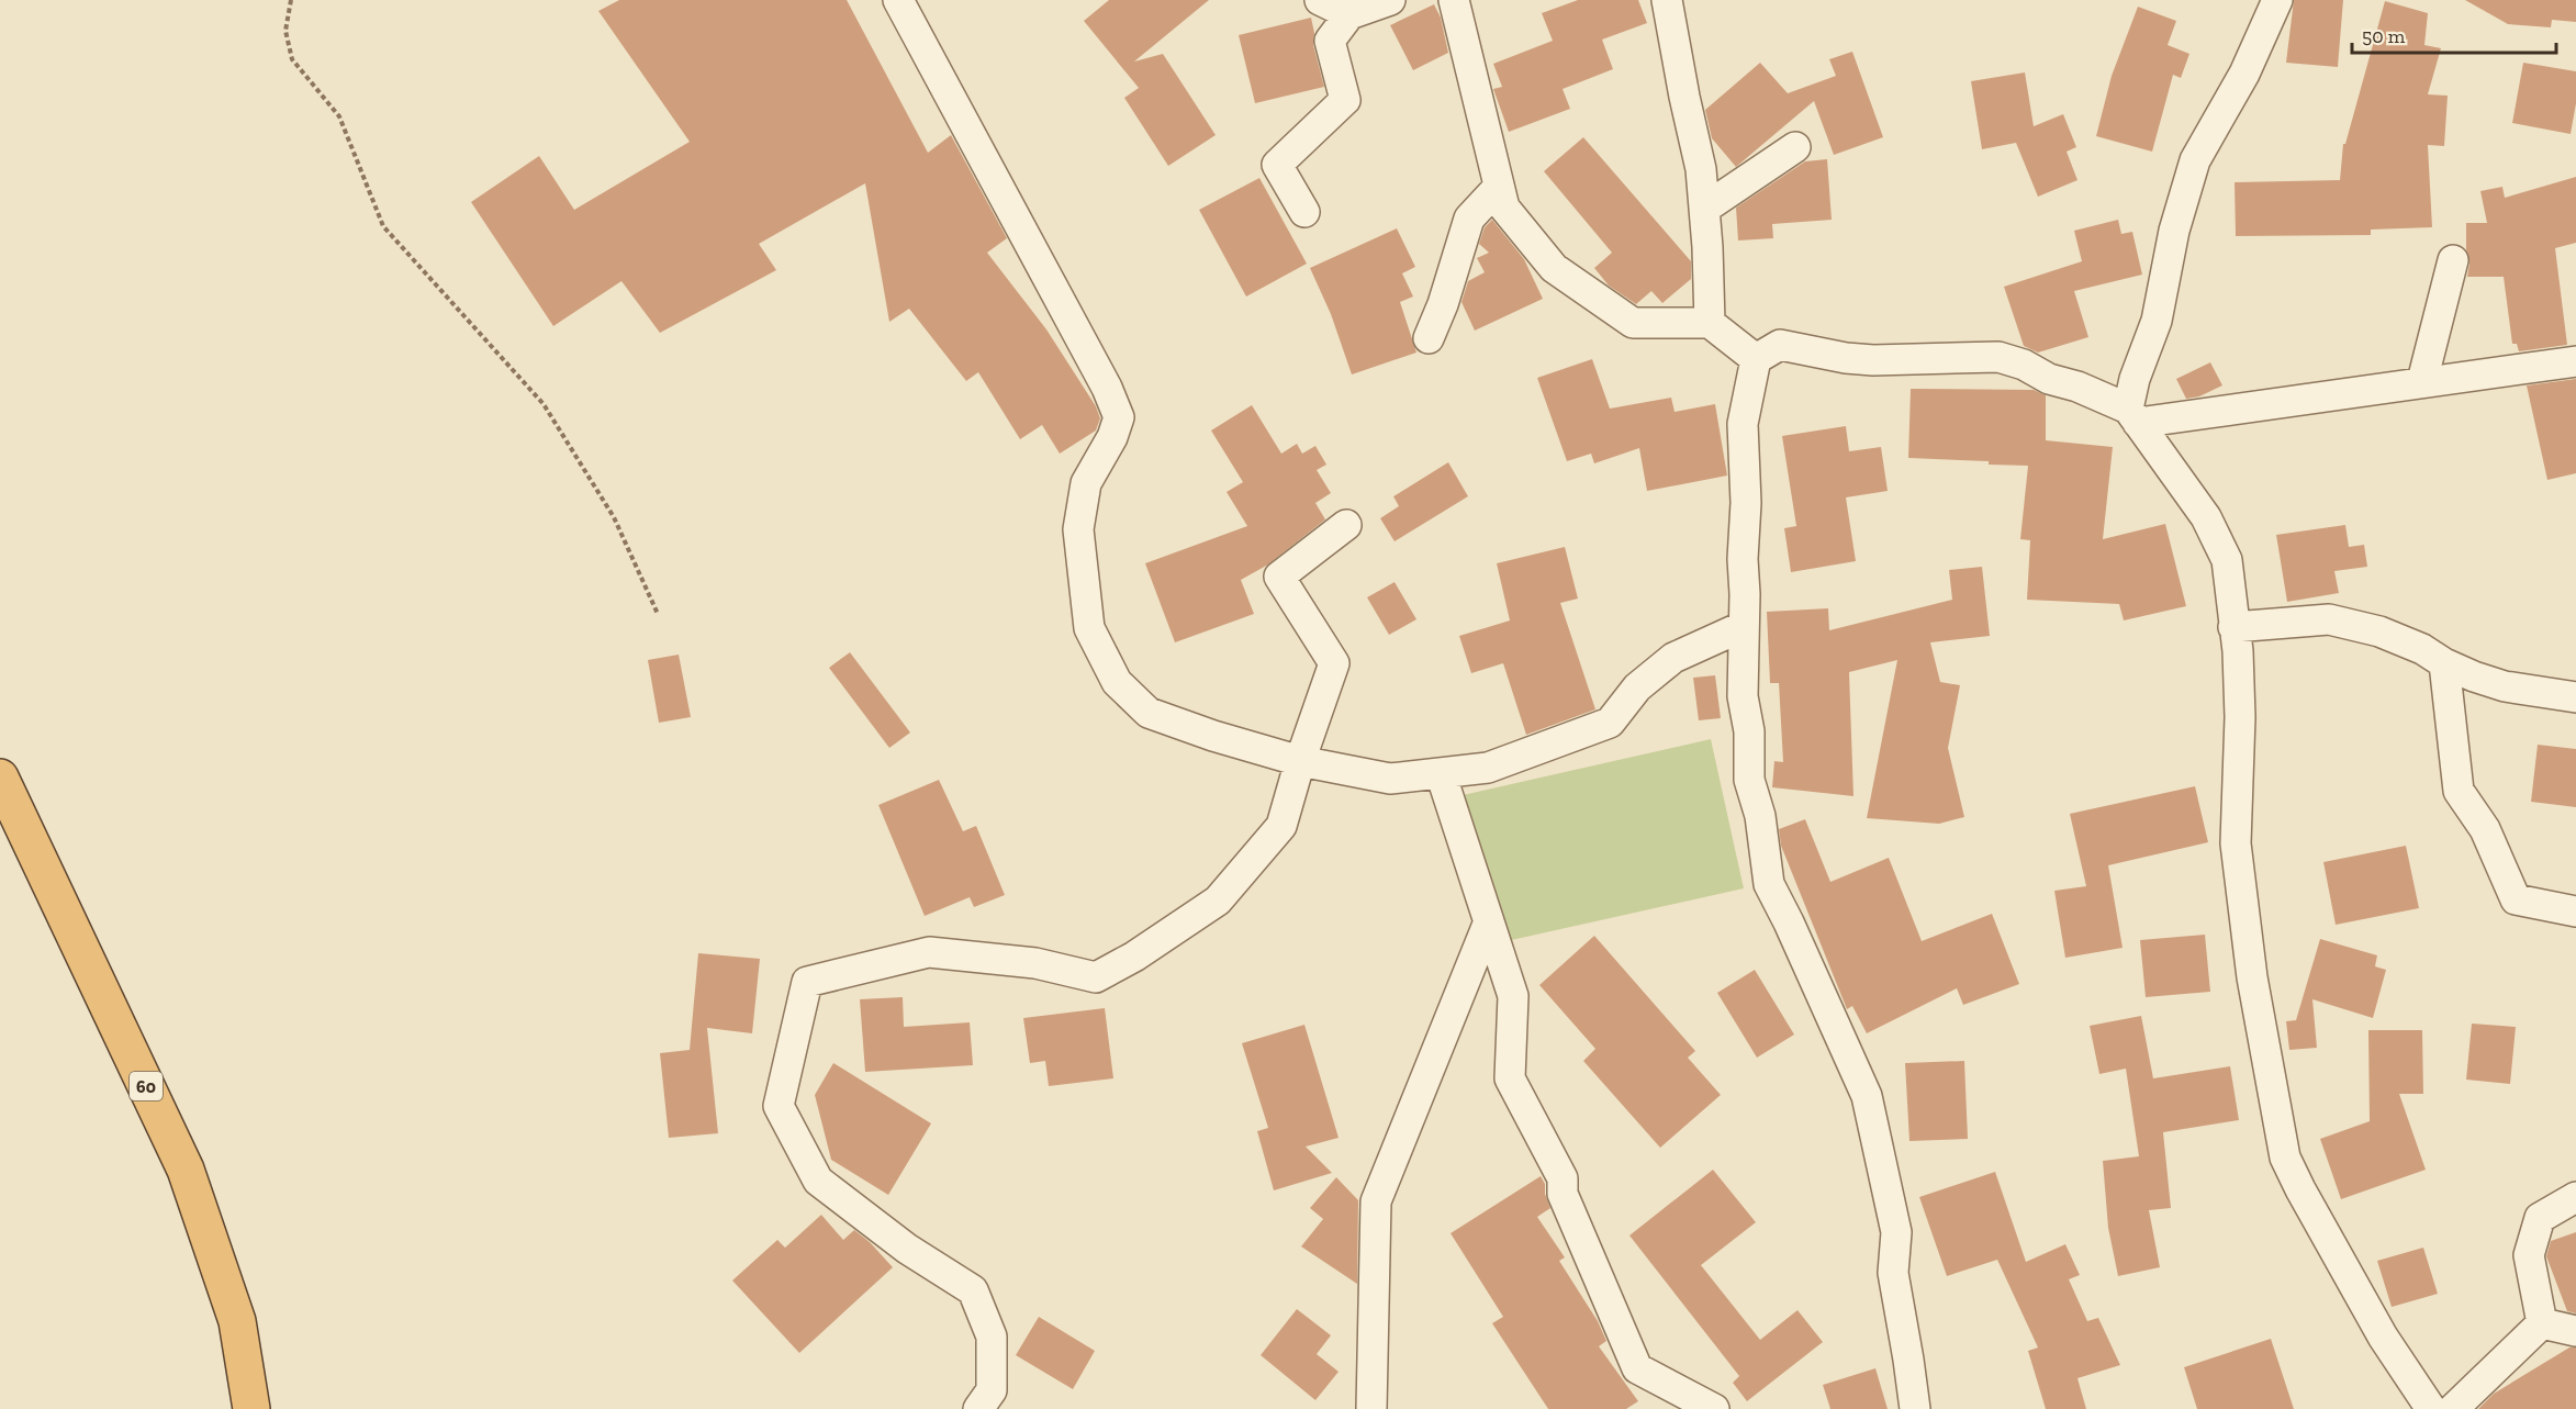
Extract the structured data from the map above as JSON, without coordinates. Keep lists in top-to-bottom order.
{
  "streets": {
    "highway": ["60"]
  },
  "scale_bar": "50 m"
}
